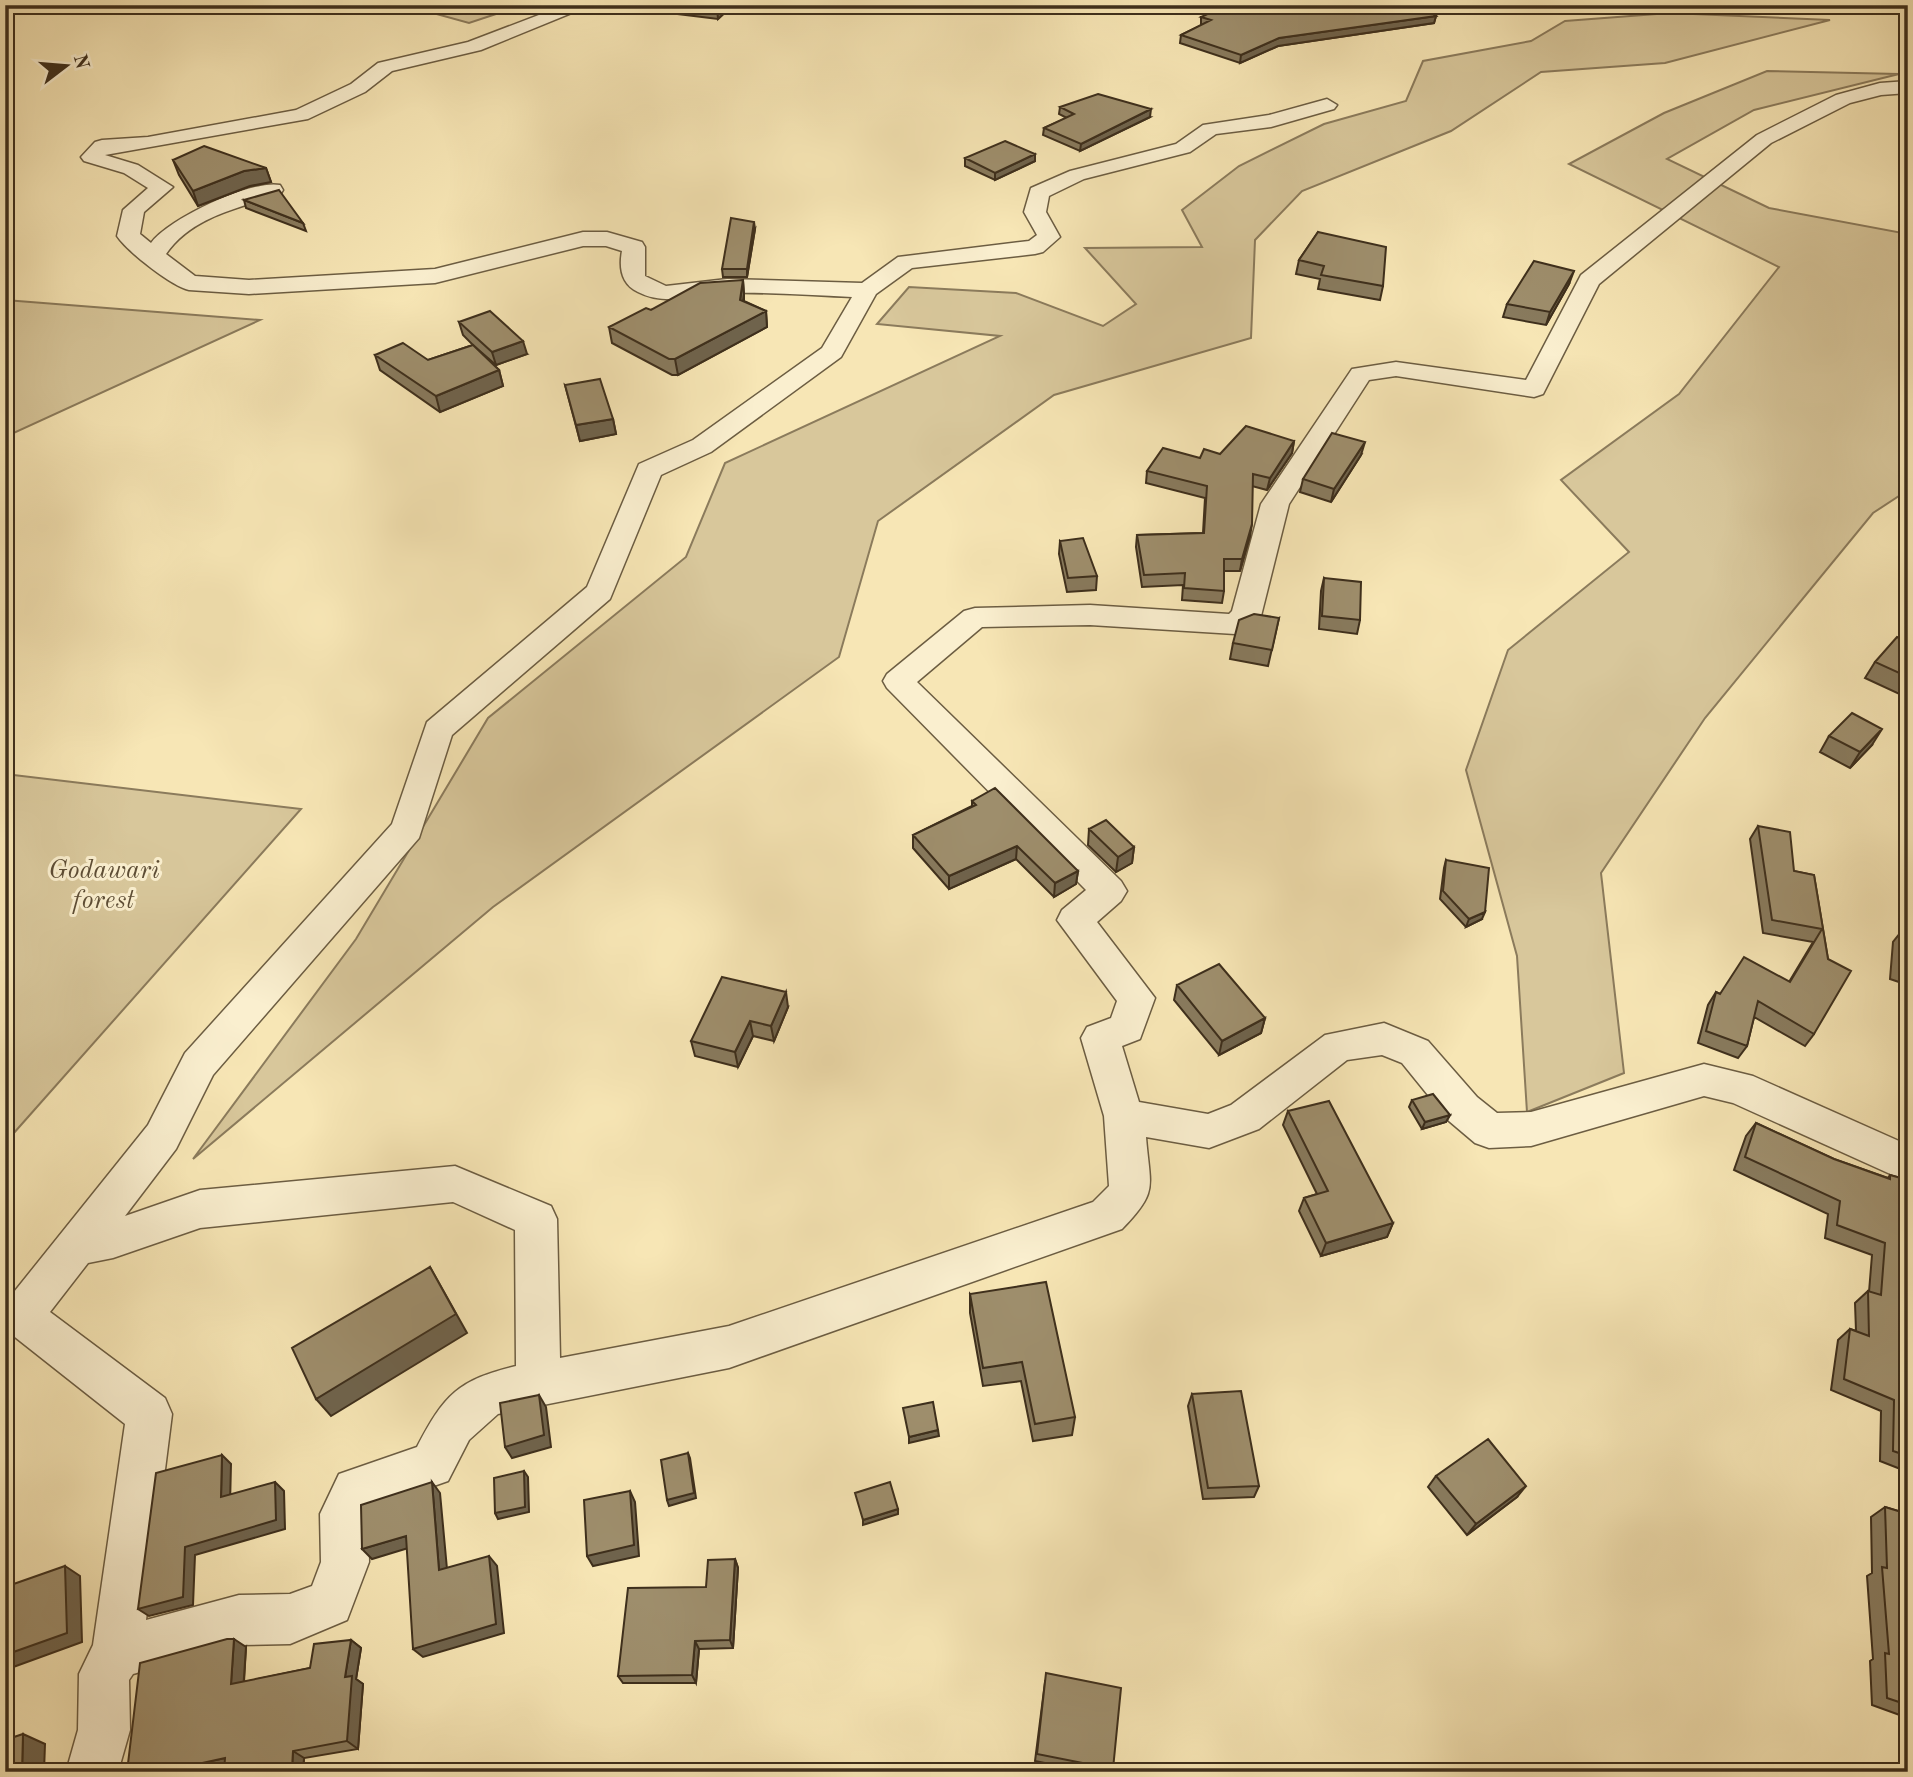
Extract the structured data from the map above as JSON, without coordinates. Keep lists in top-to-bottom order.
{
  "parks": ["Godawari forest"],
  "north": "right"
}
